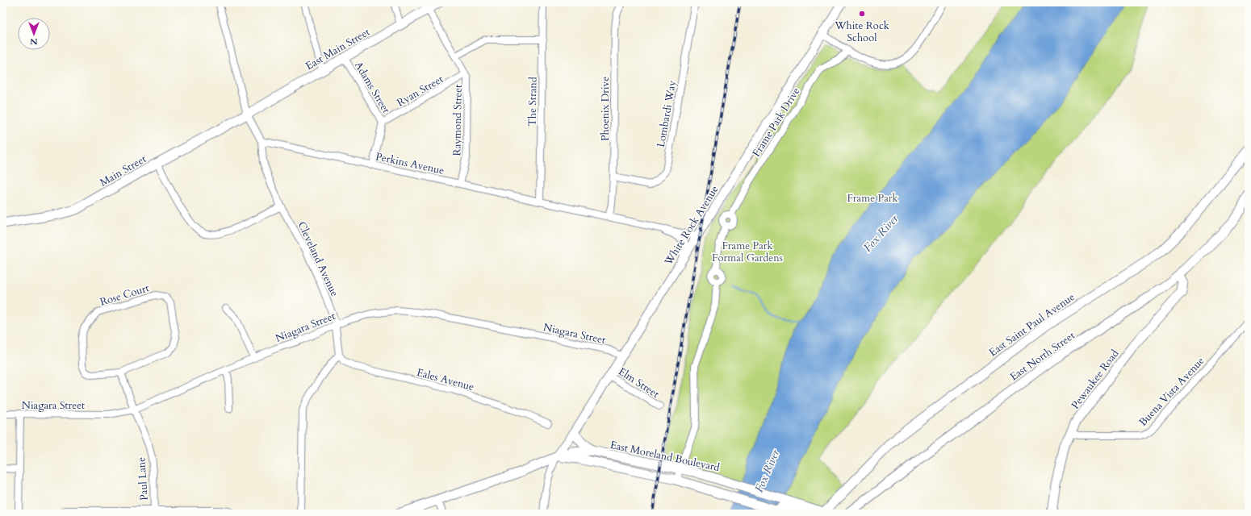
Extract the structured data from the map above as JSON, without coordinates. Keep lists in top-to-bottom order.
{
  "streets": {
    "main road": [
      "East Main Street",
      "Main Street",
      "East Saint Paul Avenue",
      "East North Street",
      "Pewaukee Road",
      "East Moreland Boulevard"
    ],
    "street": [
      "Adams Street",
      "Ryan Street",
      "The Strand",
      "Phoenix Drive",
      "Lombardi Way",
      "Raymond Street",
      "Frame Park Drive",
      "Perkins Avenue",
      "White Rock Avenue",
      "Cleveland Avenue",
      "Rose Court",
      "Niagara Street",
      "Eales Avenue",
      "Elm Street",
      "Buena Vista Avenue",
      "Paul Lane"
    ]
  },
  "crossings": [
    ["East Main Street", "Adams Street"],
    ["East Main Street", "Raymond Street"],
    ["East Main Street", "Main Street"],
    ["Adams Street", "Ryan Street"],
    ["Adams Street", "Perkins Avenue"],
    ["Ryan Street", "Raymond Street"],
    ["The Strand", "Perkins Avenue"],
    ["Phoenix Drive", "Lombardi Way"],
    ["Phoenix Drive", "Perkins Avenue"],
    ["Raymond Street", "Perkins Avenue"],
    ["Frame Park Drive", "East Moreland Boulevard"],
    ["Perkins Avenue", "White Rock Avenue"],
    ["Perkins Avenue", "Cleveland Avenue"],
    ["White Rock Avenue", "Niagara Street"],
    ["White Rock Avenue", "Elm Street"],
    ["White Rock Avenue", "East Moreland Boulevard"],
    ["Cleveland Avenue", "Niagara Street"],
    ["Cleveland Avenue", "Eales Avenue"],
    ["Niagara Street", "Paul Lane"],
    ["East North Street", "Pewaukee Road"],
    ["Pewaukee Road", "Buena Vista Avenue"]
  ],
  "water": ["Fox River"],
  "parks": ["Frame Park", "Frame Park Formal Gardens"],
  "places": ["White Rock School"],
  "north": "bottom"
}
